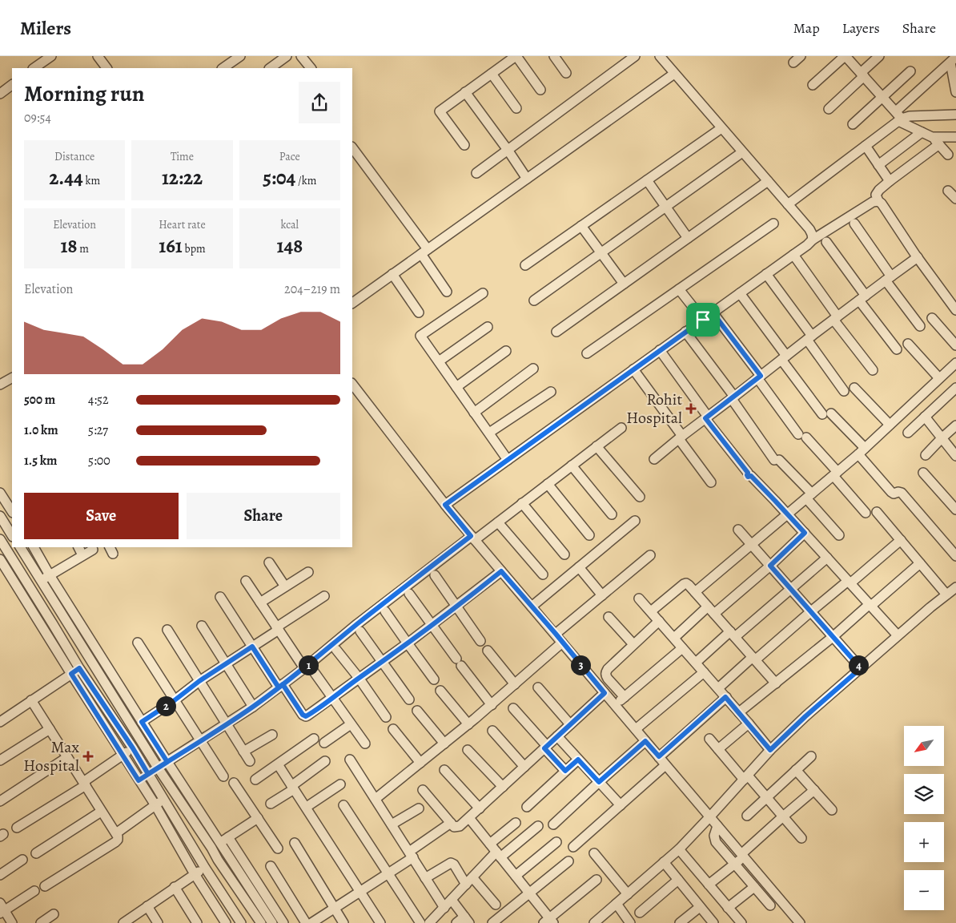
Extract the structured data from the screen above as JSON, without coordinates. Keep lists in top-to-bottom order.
{
  "places": {
    "health": ["Rohit Hospital", "Max Hospital"]
  },
  "north": "bottom left",
  "page": {
    "header": "Milers",
    "nav": ["Map", "Layers", "Share"],
    "heading": ["Morning run", "09:54"],
    "stats": [
      ["Distance", "2.44 km"],
      ["Time", "12:22"],
      ["Pace", "5:04 /km"],
      ["Elevation", "18 m"],
      ["Heart rate", "161 bpm"],
      ["kcal", "148"]
    ],
    "chart": ["Elevation", "204–219 m"],
    "list": [
      {
        "name": "500 m",
        "note": "4:52"
      },
      {
        "name": "1.0 km",
        "note": "5:27"
      },
      {
        "name": "1.5 km",
        "note": "5:00"
      }
    ],
    "buttons": ["Save", "Share"],
    "pins": [
      "1",
      "3",
      "4",
      "2"
    ],
    "map_buttons": ["+", "−"]
  }
}
